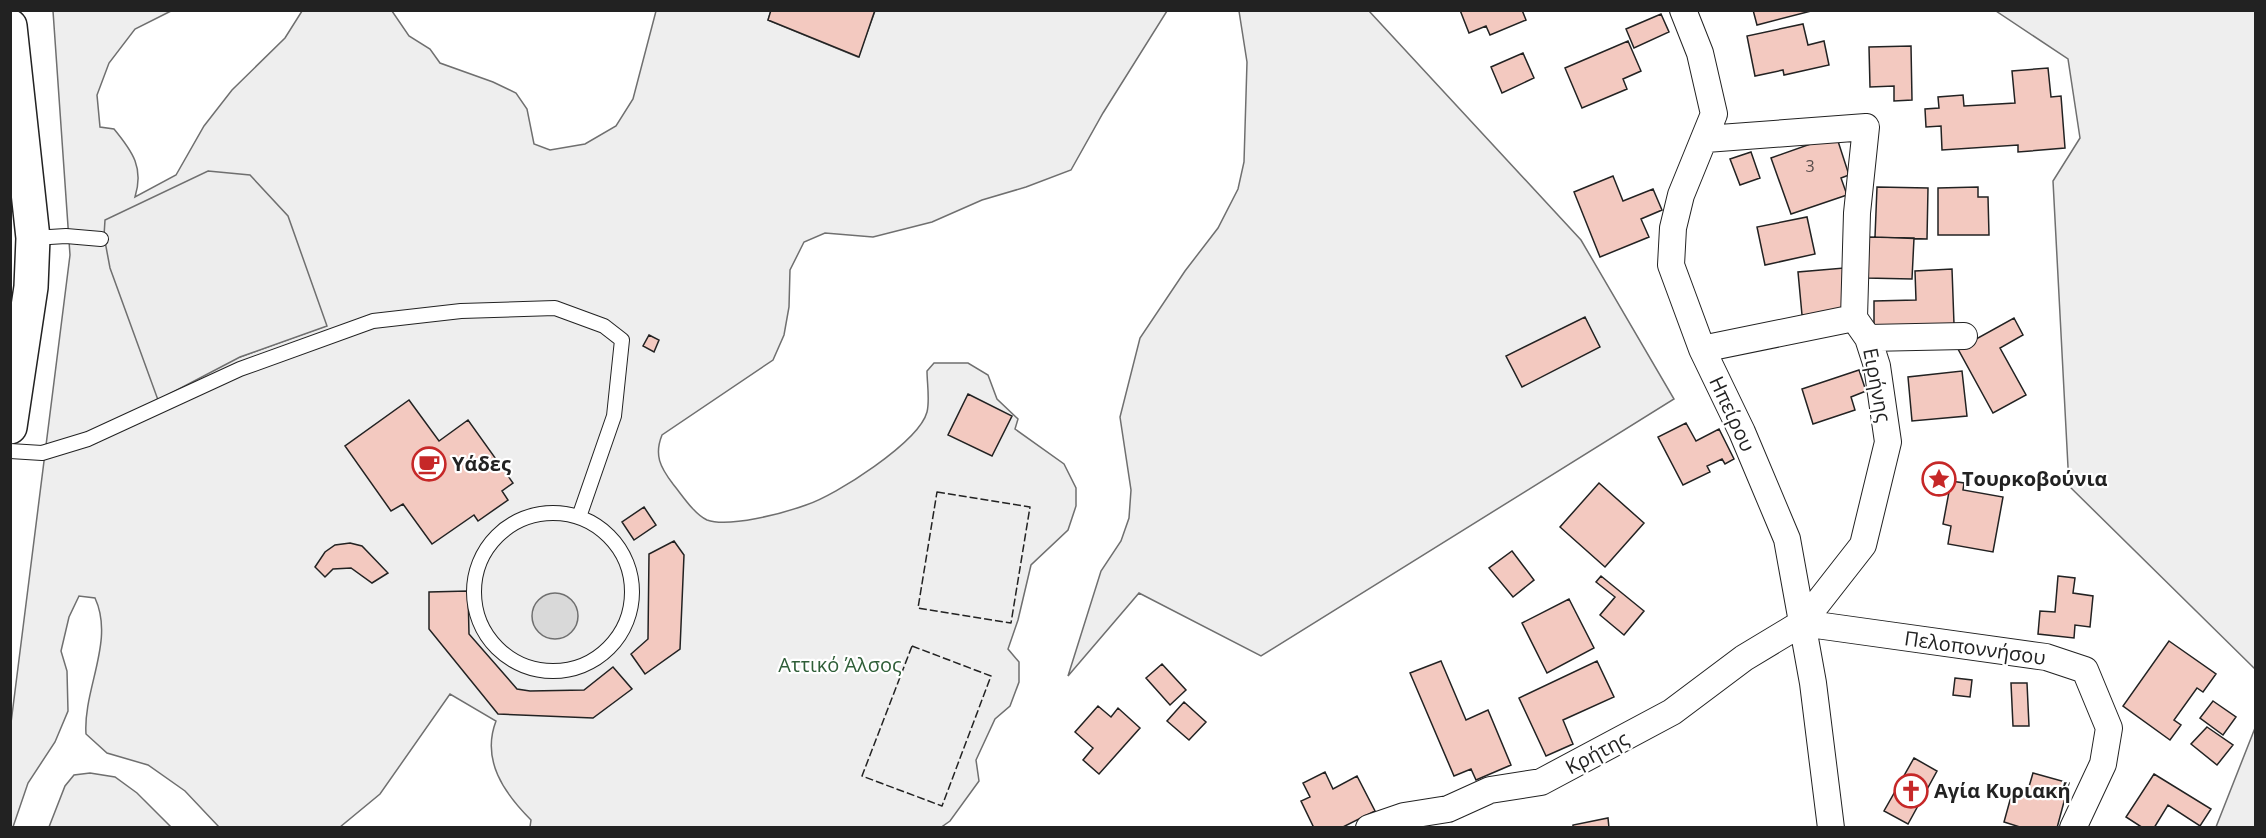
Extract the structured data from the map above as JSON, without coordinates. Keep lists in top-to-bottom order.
{
  "streets": {
    "street": [
      "Ειρήνης",
      "Ηπείρου",
      "Πελοποννήσου",
      "Κρήτης"
    ]
  },
  "crossings": [
    ["Ειρήνης", "Ηπείρου"],
    ["Ειρήνης", "Πελοποννήσου"],
    ["Ειρήνης", "Κρήτης"],
    ["Ηπείρου", "Πελοποννήσου"],
    ["Ηπείρου", "Κρήτης"],
    ["Πελοποννήσου", "Κρήτης"]
  ],
  "parks": ["Αττικό Άλσος"],
  "places": {
    "cafe": ["Υάδες"],
    "place": ["Τουρκοβούνια"],
    "church": ["Αγία Κυριακή"]
  },
  "house_numbers": ["3"]
}
